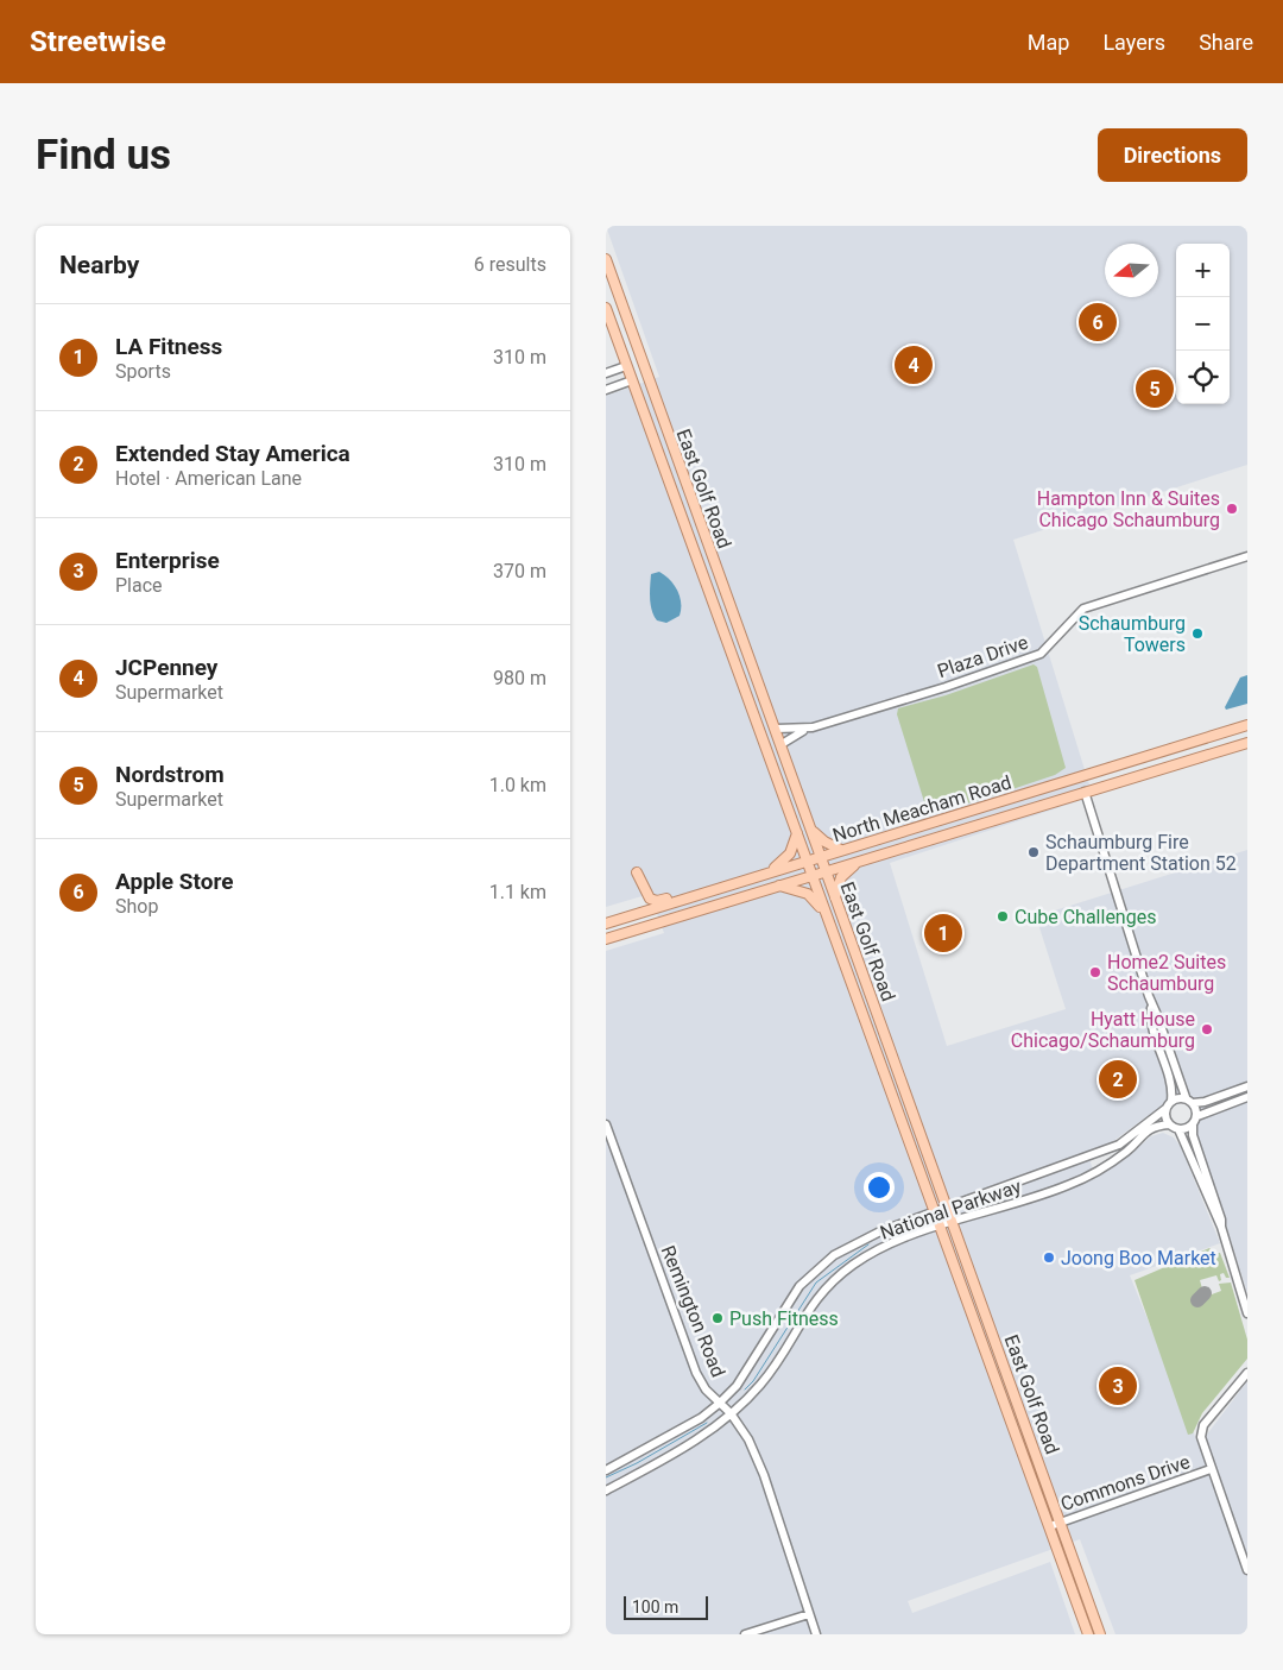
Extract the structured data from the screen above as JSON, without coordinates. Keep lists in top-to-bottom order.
{
  "streets": {
    "main road": ["East Golf Road", "North Meacham Road"],
    "street": [
      "Plaza Drive",
      "National Parkway",
      "Remington Road",
      "Commons Drive"
    ]
  },
  "crossings": [
    ["East Golf Road", "Plaza Drive"],
    ["East Golf Road", "North Meacham Road"],
    ["East Golf Road", "National Parkway"],
    ["East Golf Road", "Commons Drive"],
    ["National Parkway", "Remington Road"]
  ],
  "places": [
    "Hampton Inn & Suites Chicago Schaumburg",
    "Schaumburg Towers",
    "Schaumburg Fire Department Station 52",
    "Cube Challenges",
    "Home2 Suites Schaumburg",
    "Hyatt House Chicago/Schaumburg",
    "Joong Boo Market",
    "Push Fitness"
  ],
  "scale_bar": "100 m",
  "north": "left",
  "page": {
    "header": "Streetwise",
    "nav": ["Map", "Layers", "Share"],
    "buttons": "Directions",
    "title": "Find us",
    "heading": ["Nearby", "6 results"],
    "map_buttons": ["+", "−"],
    "pins": [
      "6",
      "4",
      "5",
      "1",
      "2",
      "3"
    ],
    "list": [
      {
        "mark": "1",
        "name": "LA Fitness",
        "note": "Sports",
        "value": "310 m"
      },
      {
        "mark": "2",
        "name": "Extended Stay America",
        "note": "Hotel · American Lane",
        "value": "310 m"
      },
      {
        "mark": "3",
        "name": "Enterprise",
        "note": "Place",
        "value": "370 m"
      },
      {
        "mark": "4",
        "name": "JCPenney",
        "note": "Supermarket",
        "value": "980 m"
      },
      {
        "mark": "5",
        "name": "Nordstrom",
        "note": "Supermarket",
        "value": "1.0 km"
      },
      {
        "mark": "6",
        "name": "Apple Store",
        "note": "Shop",
        "value": "1.1 km"
      }
    ],
    "scale": "100 m"
  }
}
